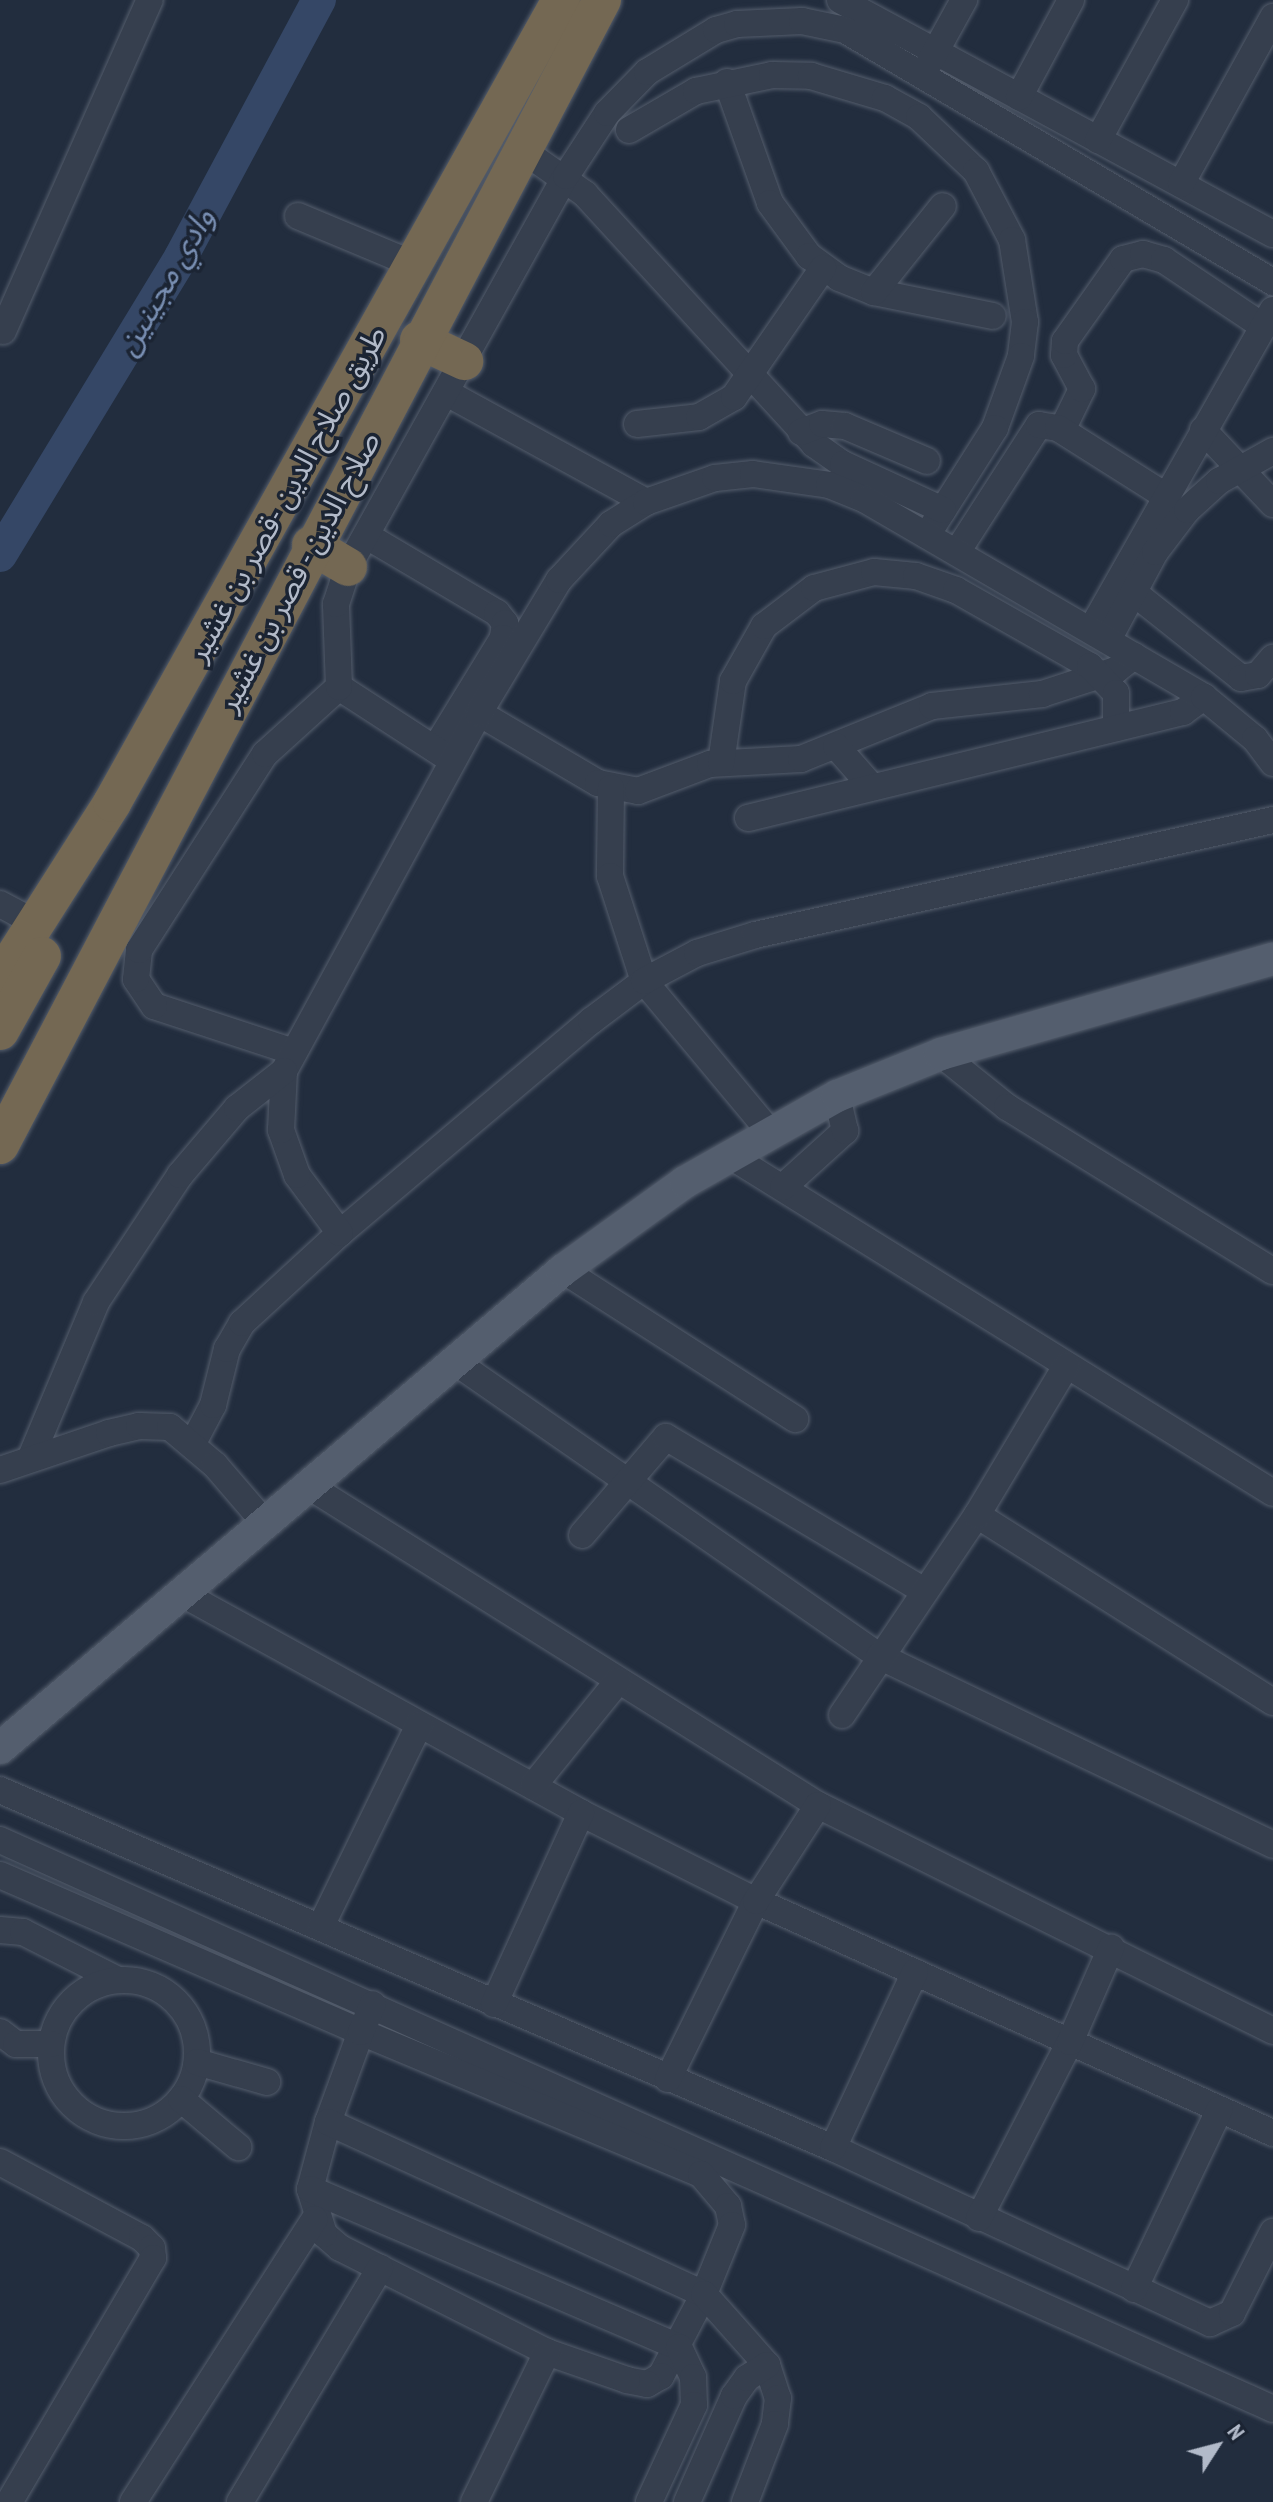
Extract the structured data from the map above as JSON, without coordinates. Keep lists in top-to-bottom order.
{
  "streets": {
    "highway": ["طريق صلاح الدين -قصر بن غشير", "صلاح الدين - قصر بن غشير"]
  },
  "water": ["وادي مجينين"],
  "north": "top right"
}
